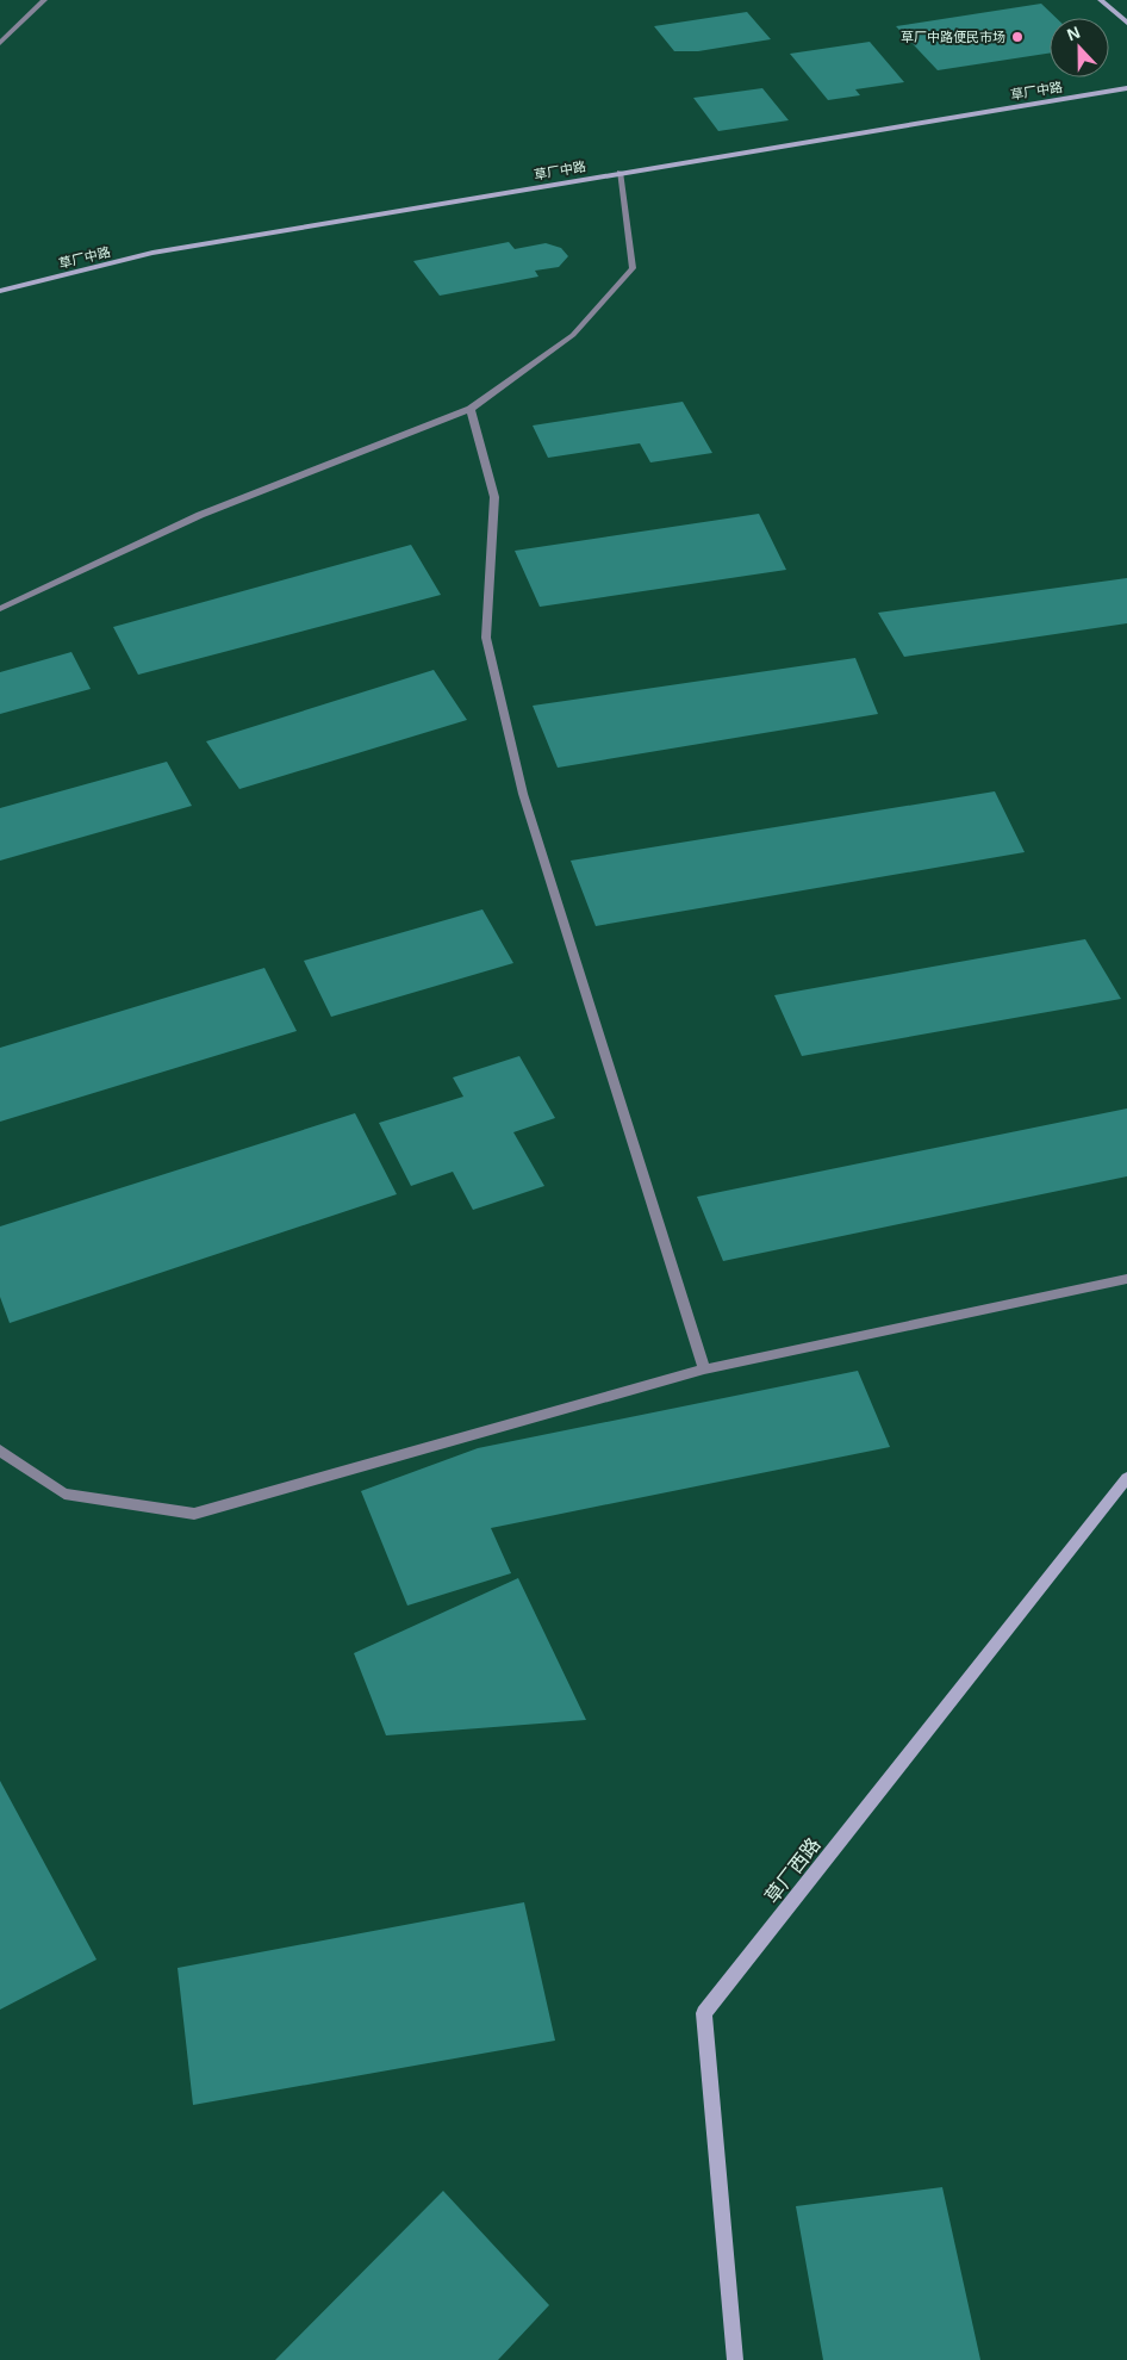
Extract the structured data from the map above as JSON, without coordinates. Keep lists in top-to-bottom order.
{
  "streets": {
    "street": ["草厂中路", "草厂西路"]
  },
  "places": ["草厂中路便民市场"],
  "north": "top"
}
